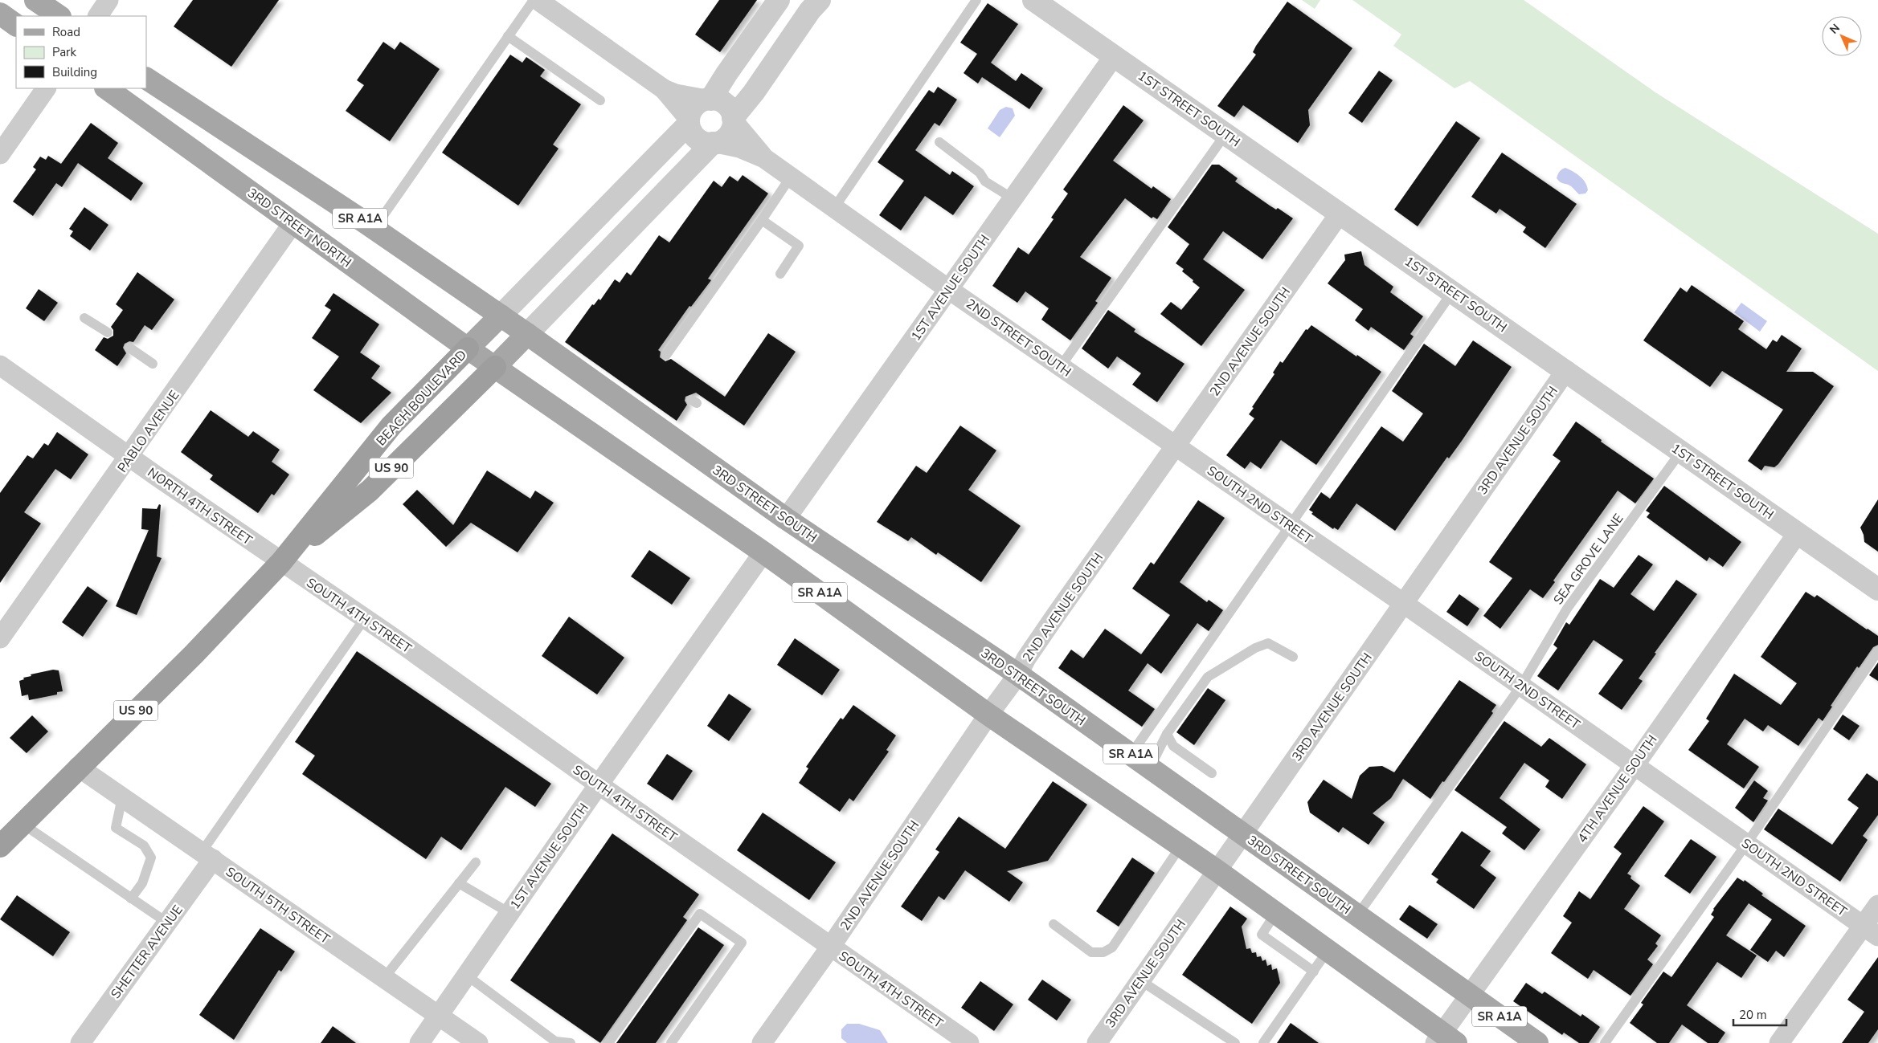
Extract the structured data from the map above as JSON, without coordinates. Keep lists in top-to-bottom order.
{
  "streets": {
    "highway": ["BEACH BOULEVARD", "US 90"],
    "main road": ["SR A1A", "3RD STREET NORTH", "3RD STREET SOUTH"],
    "street": [
      "1ST STREET SOUTH",
      "1ST AVENUE SOUTH",
      "2ND STREET SOUTH",
      "2ND AVENUE SOUTH",
      "PABLO AVENUE",
      "3RD AVENUE SOUTH",
      "SOUTH 2ND STREET",
      "NORTH 4TH STREET",
      "SOUTH 4TH STREET",
      "4TH AVENUE SOUTH",
      "SOUTH 5TH STREET",
      "SHETTER AVENUE"
    ],
    "lane": ["SEA GROVE LANE"]
  },
  "crossings": [
    ["1ST STREET SOUTH", "1ST AVENUE SOUTH"],
    ["1ST STREET SOUTH", "2ND AVENUE SOUTH"],
    ["1ST STREET SOUTH", "3RD AVENUE SOUTH"],
    ["1ST STREET SOUTH", "SEA GROVE LANE"],
    ["1ST STREET SOUTH", "4TH AVENUE SOUTH"],
    ["SR A1A", "3RD STREET NORTH"],
    ["SR A1A", "1ST AVENUE SOUTH"],
    ["SR A1A", "2ND AVENUE SOUTH"],
    ["SR A1A", "BEACH BOULEVARD"],
    ["SR A1A", "3RD AVENUE SOUTH"],
    ["SR A1A", "3RD STREET SOUTH"],
    ["SR A1A", "4TH AVENUE SOUTH"],
    ["3RD STREET NORTH", "BEACH BOULEVARD"],
    ["3RD STREET NORTH", "PABLO AVENUE"],
    ["1ST AVENUE SOUTH", "2ND STREET SOUTH"],
    ["1ST AVENUE SOUTH", "3RD STREET SOUTH"],
    ["1ST AVENUE SOUTH", "SOUTH 4TH STREET"],
    ["1ST AVENUE SOUTH", "SOUTH 5TH STREET"],
    ["2ND STREET SOUTH", "2ND AVENUE SOUTH"],
    ["2ND STREET SOUTH", "SOUTH 2ND STREET"],
    ["2ND AVENUE SOUTH", "3RD STREET SOUTH"],
    ["2ND AVENUE SOUTH", "SOUTH 2ND STREET"],
    ["2ND AVENUE SOUTH", "SOUTH 4TH STREET"],
    ["BEACH BOULEVARD", "US 90"],
    ["BEACH BOULEVARD", "3RD STREET SOUTH"],
    ["BEACH BOULEVARD", "NORTH 4TH STREET"],
    ["BEACH BOULEVARD", "SOUTH 4TH STREET"],
    ["PABLO AVENUE", "NORTH 4TH STREET"],
    ["3RD AVENUE SOUTH", "3RD STREET SOUTH"],
    ["3RD AVENUE SOUTH", "SOUTH 2ND STREET"],
    ["US 90", "NORTH 4TH STREET"],
    ["US 90", "SOUTH 4TH STREET"],
    ["US 90", "SOUTH 5TH STREET"],
    ["3RD STREET SOUTH", "SEA GROVE LANE"],
    ["3RD STREET SOUTH", "4TH AVENUE SOUTH"],
    ["SOUTH 2ND STREET", "SEA GROVE LANE"],
    ["SOUTH 2ND STREET", "4TH AVENUE SOUTH"],
    ["NORTH 4TH STREET", "SOUTH 4TH STREET"],
    ["SOUTH 5TH STREET", "SHETTER AVENUE"]
  ],
  "legend": ["Road", "Park", "Building"],
  "scale_bar": "20 m",
  "north": "top left"
}
